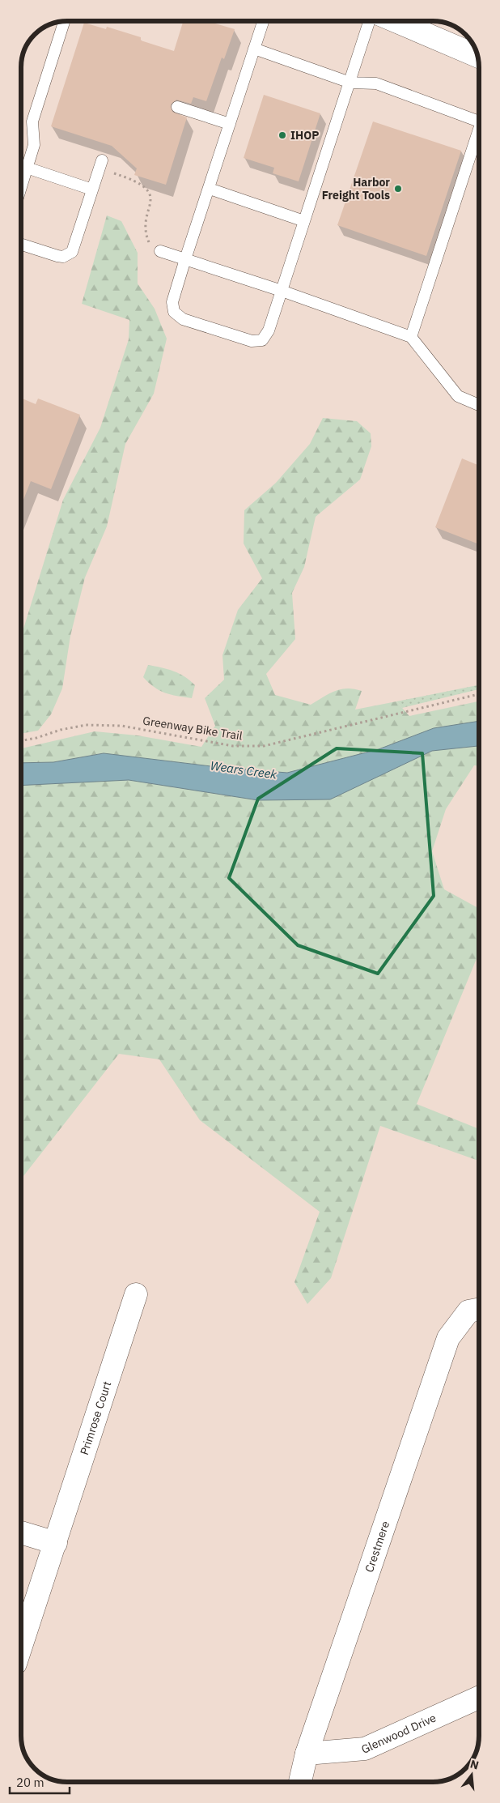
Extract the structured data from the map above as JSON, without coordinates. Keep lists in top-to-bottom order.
{
  "streets": {
    "street": ["Primrose Court", "Crestmere", "Glenwood Drive"],
    "path": ["Greenway Bike Trail"]
  },
  "crossings": [
    ["Crestmere", "Glenwood Drive"]
  ],
  "water": ["Wears Creek"],
  "places": ["IHOP", "Harbor Freight Tools"],
  "scale_bar": "20 m",
  "north": "top"
}
